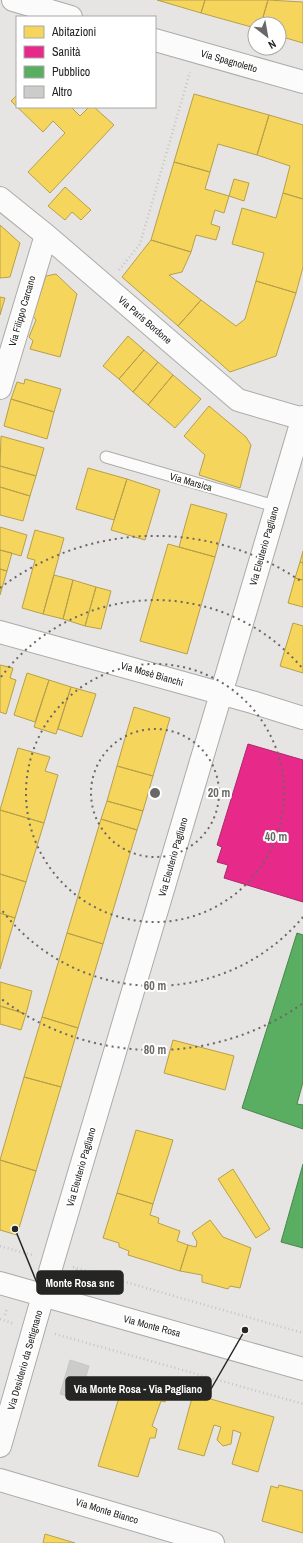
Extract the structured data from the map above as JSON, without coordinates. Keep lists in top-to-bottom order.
{
  "streets": {
    "street": [
      "Via Spagnoletto",
      "Via Filippo Carcano",
      "Via Paris Bordone",
      "Via Eleuterio Pagliano",
      "Via Mosè Bianchi",
      "Via Monte Rosa",
      "Via Desiderio da Settignano",
      "Via Monte Bianco"
    ],
    "lane": ["Via Marsica"]
  },
  "crossings": [
    ["Via Filippo Carcano", "Via Paris Bordone"],
    ["Via Paris Bordone", "Via Eleuterio Pagliano"],
    ["Via Marsica", "Via Eleuterio Pagliano"],
    ["Via Eleuterio Pagliano", "Via Mosè Bianchi"],
    ["Via Eleuterio Pagliano", "Via Monte Rosa"],
    ["Via Eleuterio Pagliano", "Via Desiderio da Settignano"],
    ["Via Monte Rosa", "Via Desiderio da Settignano"]
  ],
  "places": ["Monte Rosa snc", "Via Monte Rosa - Via Pagliano"],
  "legend": [
    "Abitazioni",
    "Sanità",
    "Pubblico",
    "Altro"
  ],
  "north": "bottom right",
  "rings": [
    "20 m",
    "40 m",
    "60 m",
    "80 m"
  ]
}
